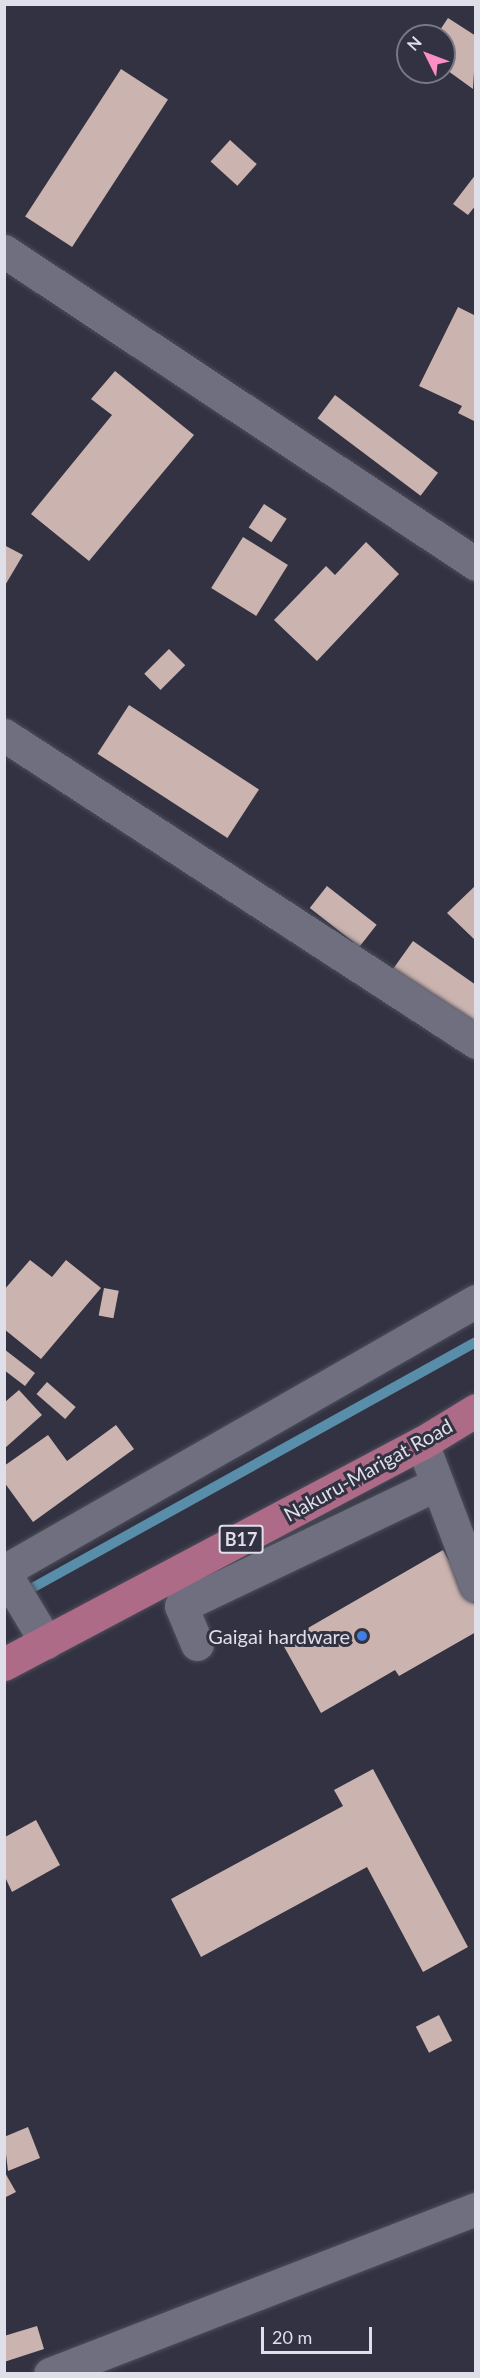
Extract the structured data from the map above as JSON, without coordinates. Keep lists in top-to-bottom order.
{
  "streets": {
    "main road": ["Nakuru-Marigat Road", "B17"]
  },
  "places": ["Gaigai hardware"],
  "scale_bar": "20 m",
  "north": "top left"
}
